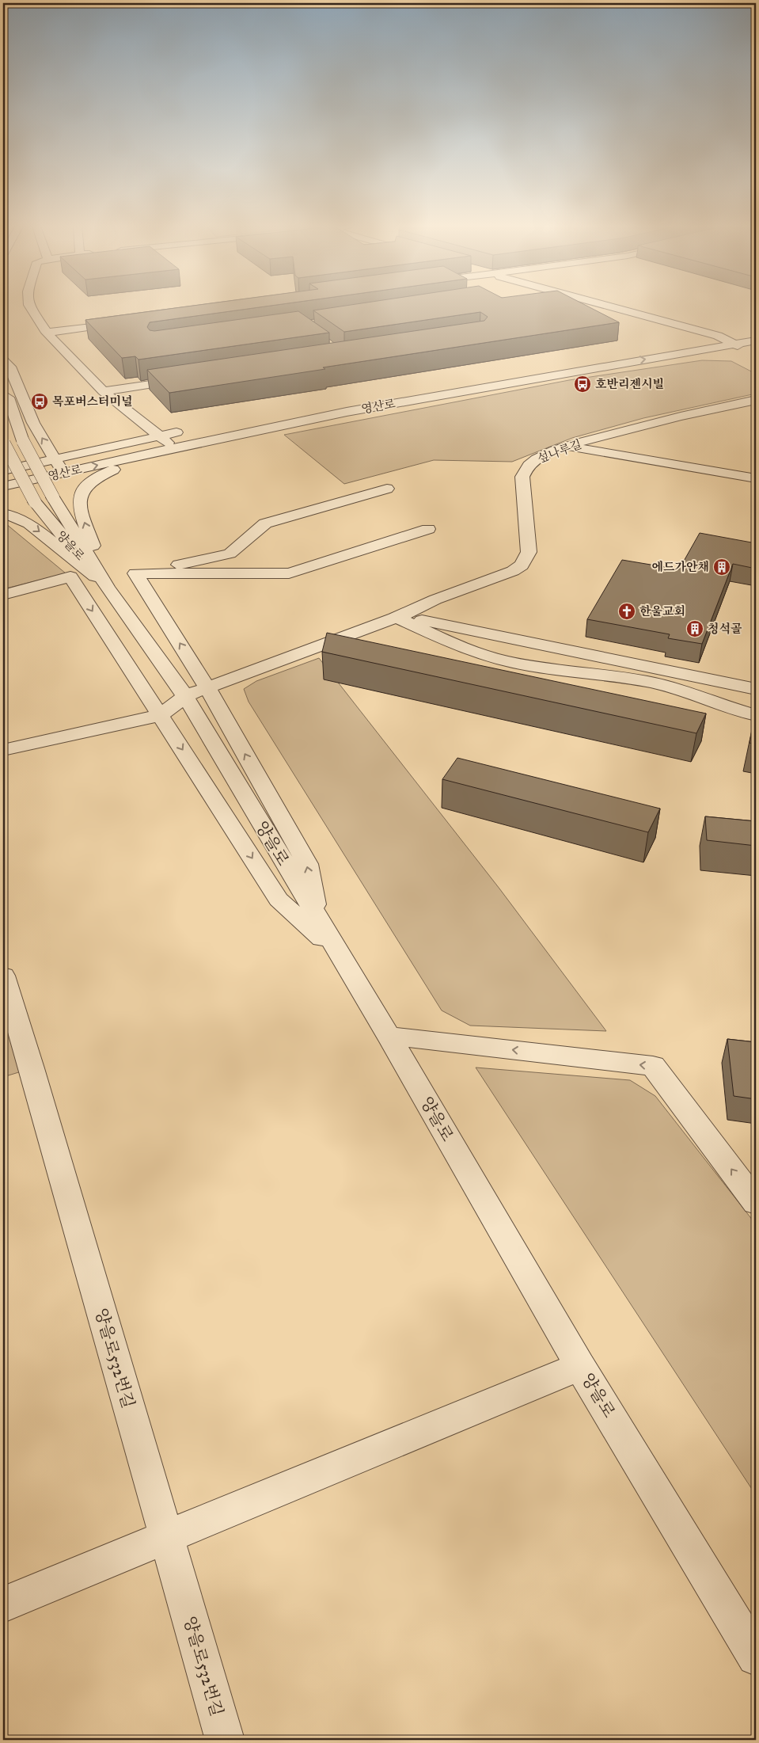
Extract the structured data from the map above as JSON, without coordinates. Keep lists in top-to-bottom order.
{
  "streets": {
    "street": [
      "영산로",
      "섶나루길",
      "양을로",
      "양을로532번길"
    ]
  },
  "crossings": [
    ["섶나루길", "양을로"]
  ],
  "places": {
    "bus stop": ["호반리젠시빌", "목포버스터미널"],
    "building": ["에드가안채", "청석골"],
    "church": ["한울교회"]
  }
}
